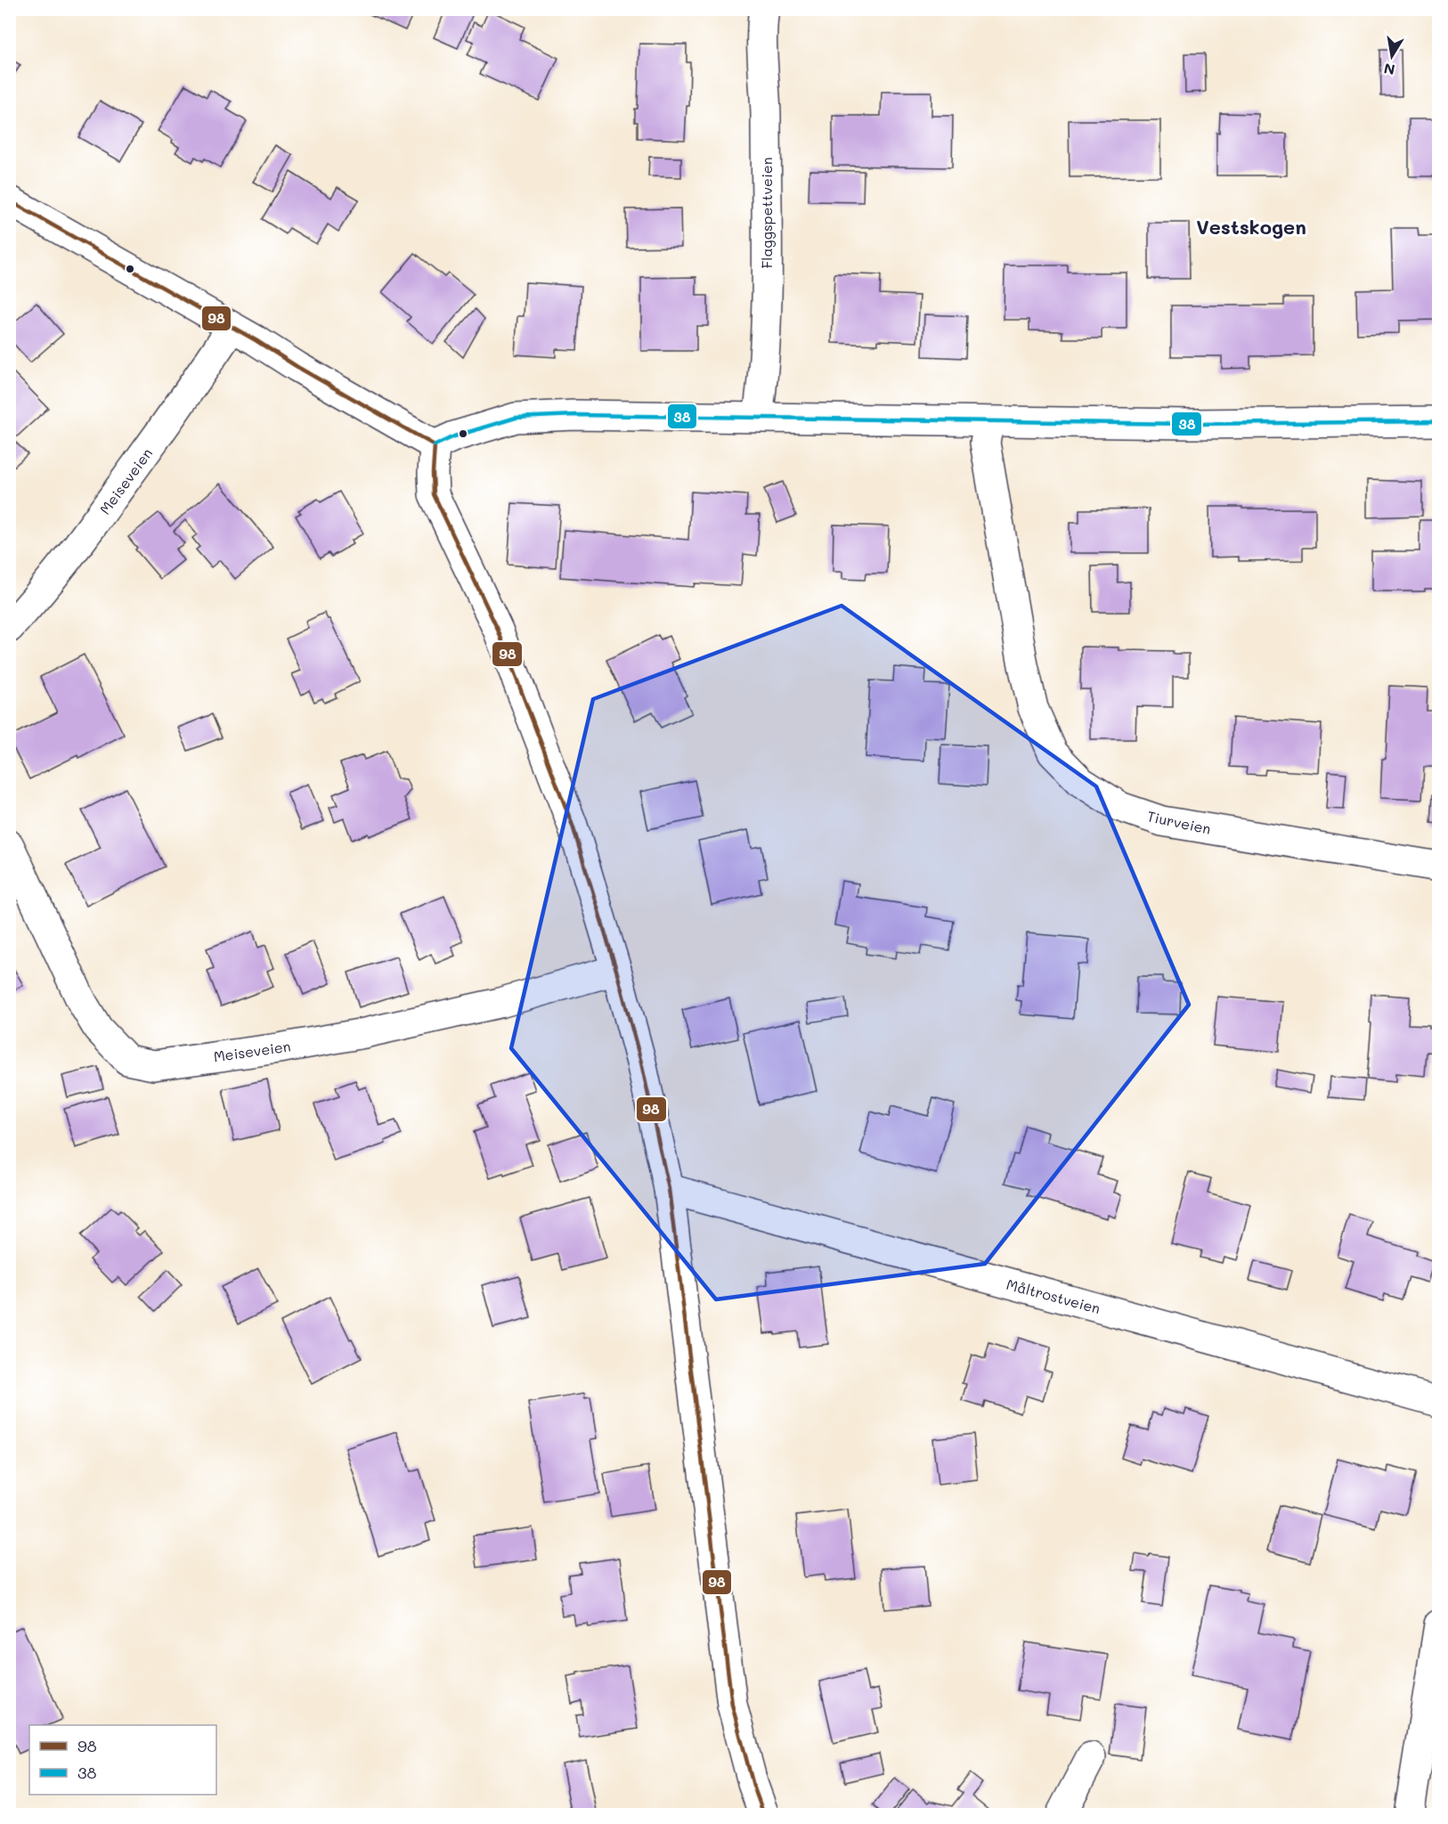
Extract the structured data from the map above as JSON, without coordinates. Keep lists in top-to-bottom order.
{
  "streets": {
    "street": [
      "Flaggspettveien",
      "Meiseveien",
      "Tiurveien",
      "Måltrostveien"
    ]
  },
  "districts": ["Vestskogen"],
  "lines": ["transit line 98", "transit line 38"],
  "legend": ["98", "38"],
  "north": "bottom"
}
